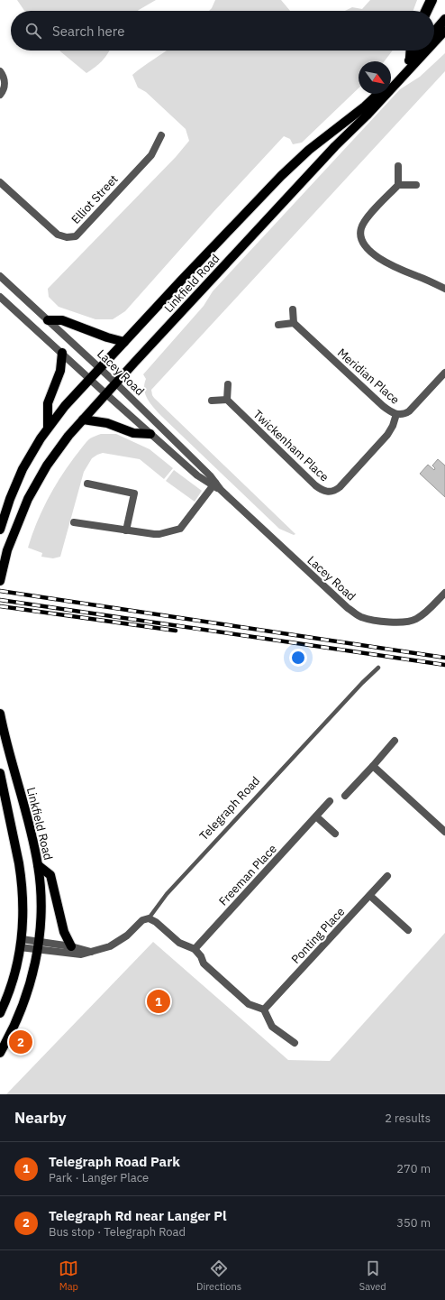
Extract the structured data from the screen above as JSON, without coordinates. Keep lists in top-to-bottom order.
{
  "streets": {
    "main road": ["Linkfield Road"],
    "street": [
      "Elliot Street",
      "Lacey Road",
      "Meridian Place",
      "Twickenham Place",
      "Telegraph Road",
      "Freeman Place",
      "Ponting Place"
    ]
  },
  "crossings": [
    ["Linkfield Road", "Lacey Road"],
    ["Linkfield Road", "Telegraph Road"],
    ["Meridian Place", "Twickenham Place"]
  ],
  "north": "bottom right",
  "page": {
    "search": "Search here",
    "pins": ["1", "2"],
    "heading": ["Nearby", "2 results"],
    "list": [
      {
        "mark": "1",
        "name": "Telegraph Road Park",
        "note": "Park · Langer Place",
        "value": "270 m"
      },
      {
        "mark": "2",
        "name": "Telegraph Rd near Langer Pl",
        "note": "Bus stop · Telegraph Road",
        "value": "350 m"
      }
    ],
    "nav": ["Map", "Directions", "Saved"]
  }
}
